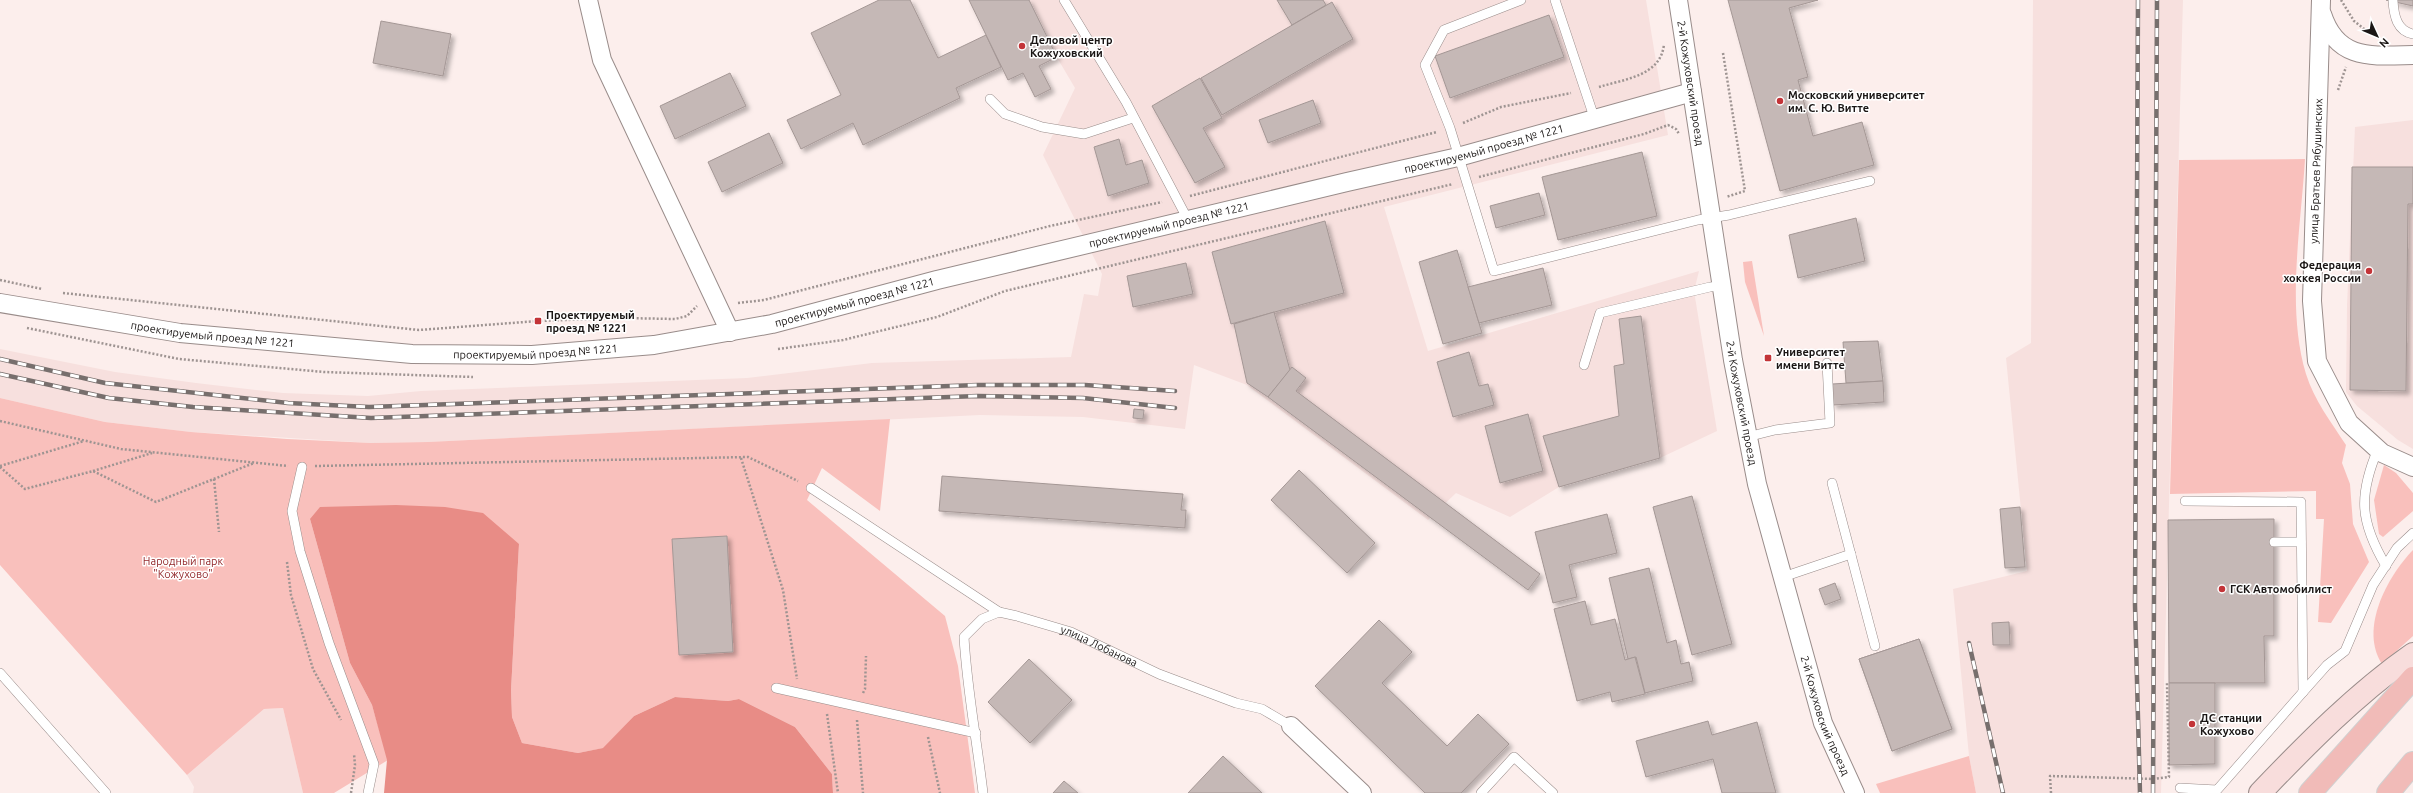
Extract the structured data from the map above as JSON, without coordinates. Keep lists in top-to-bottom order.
{
  "streets": {
    "street": [
      "2-й Кожуховский проезд",
      "проектируемый проезд № 1221",
      "улица Братьев Рябушинских",
      "улица Лобанова"
    ]
  },
  "crossings": [
    ["2-й Кожуховский проезд", "проектируемый проезд № 1221"]
  ],
  "parks": ["Народный парк \"Кожухово\""],
  "places": {
    "other": [
      "Деловой центр Кожуховский",
      "Московский университет им. С. Ю. Витте",
      "Федерация хоккея России",
      "ГСК Автомобилист",
      "ДС станции Кожухово"
    ],
    "transit": ["Проектируемый проезд № 1221", "Университет имени Витте"]
  },
  "north": "bottom right"
}
